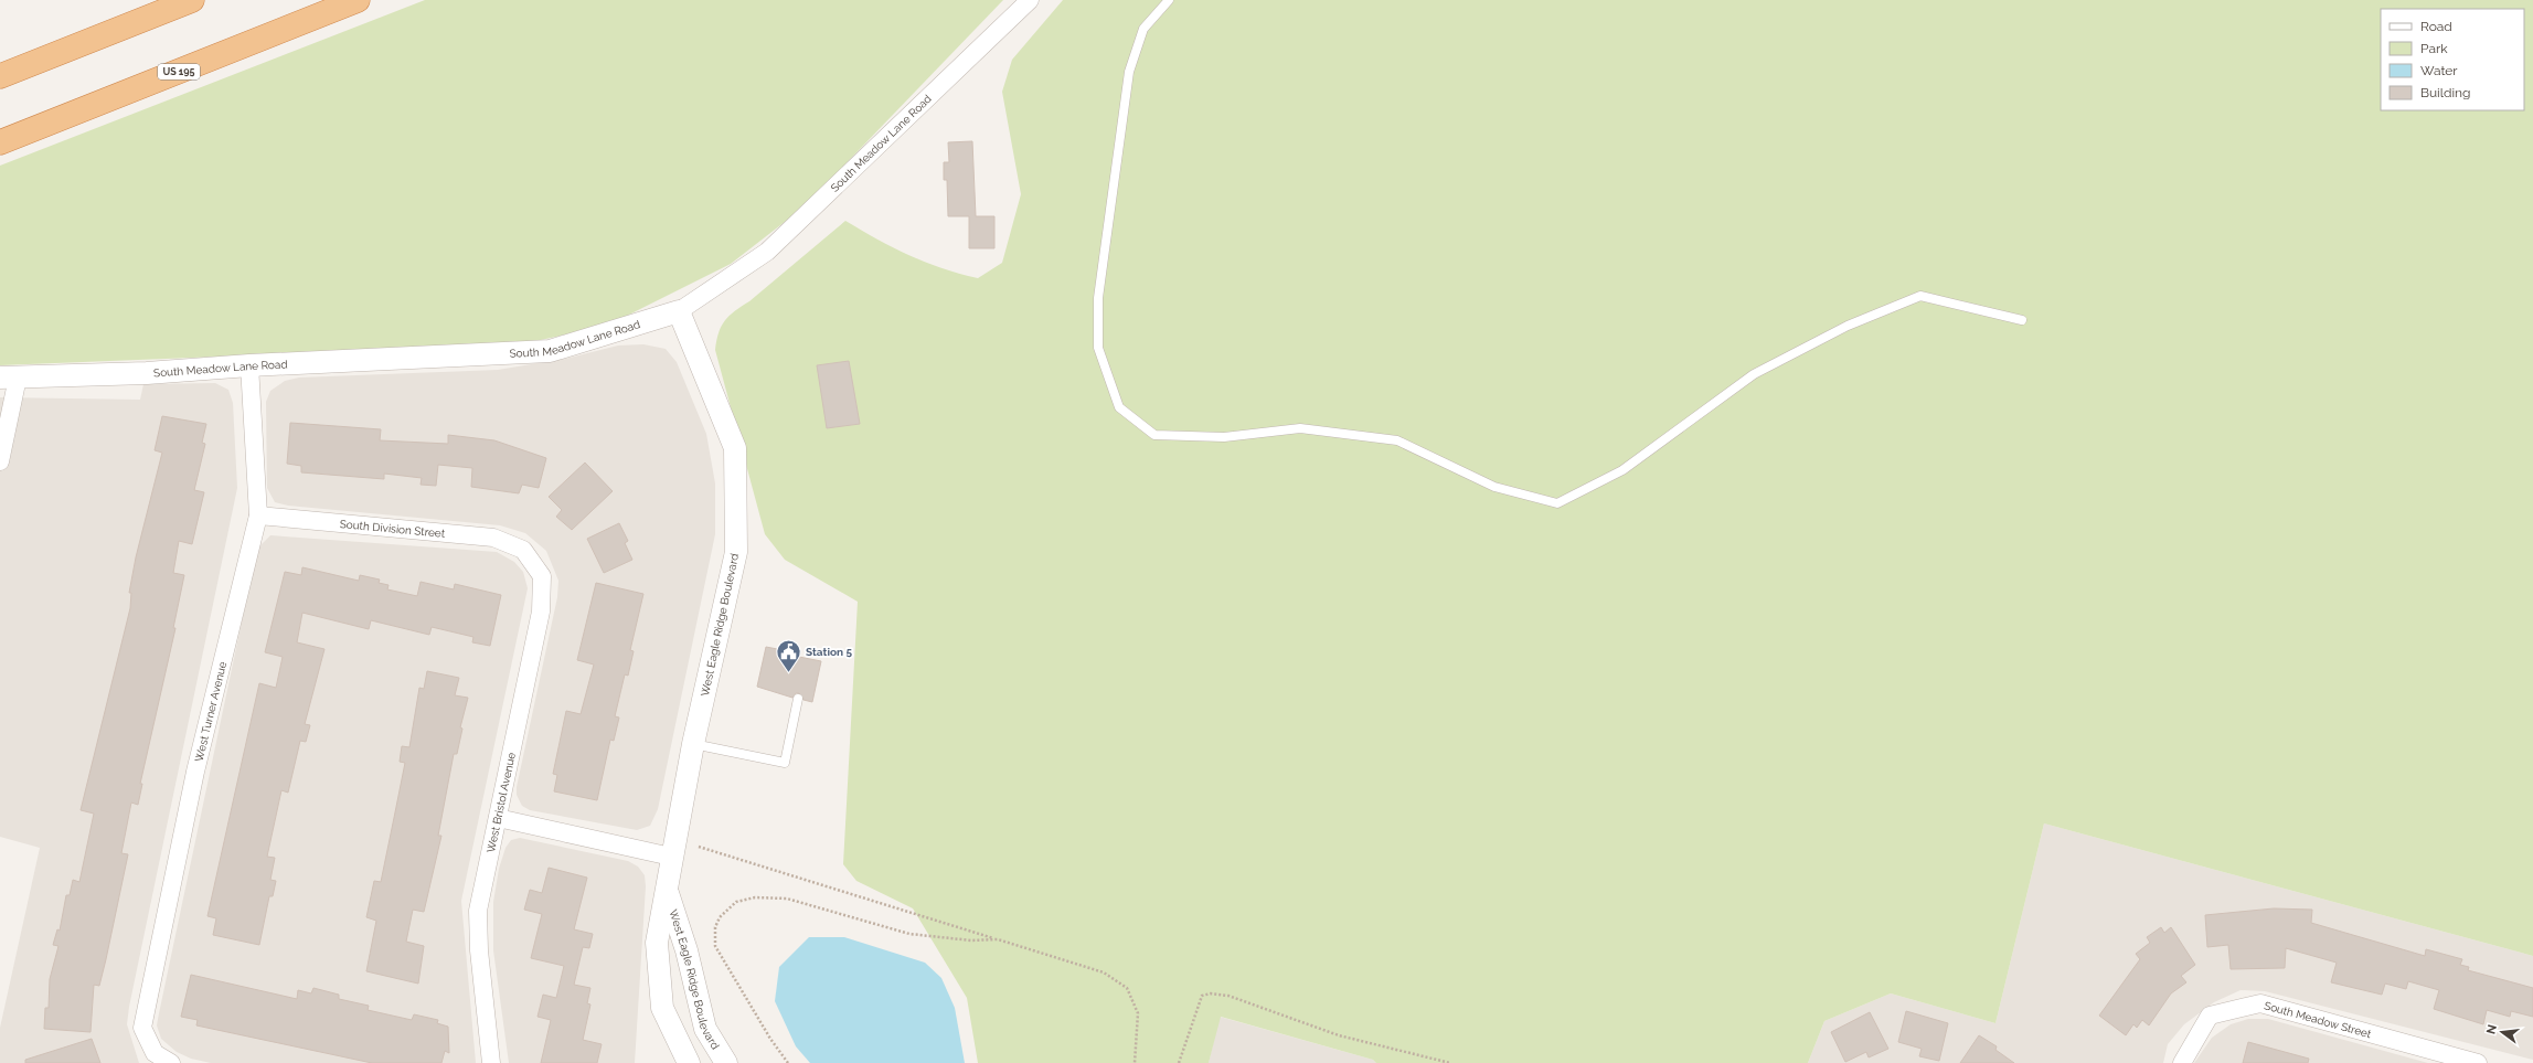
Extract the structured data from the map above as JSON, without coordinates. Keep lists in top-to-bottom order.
{
  "streets": {
    "highway": ["US 195"],
    "street": [
      "South Meadow Lane Road",
      "South Division Street",
      "West Eagle Ridge Boulevard",
      "West Turner Avenue",
      "West Bristol Avenue",
      "South Meadow Street"
    ]
  },
  "crossings": [
    ["South Meadow Lane Road", "West Eagle Ridge Boulevard"],
    ["South Meadow Lane Road", "West Turner Avenue"],
    ["South Division Street", "West Turner Avenue"],
    ["South Division Street", "West Bristol Avenue"]
  ],
  "places": {
    "public building": ["Station 5"]
  },
  "legend": [
    "Road",
    "Park",
    "Water",
    "Building"
  ],
  "north": "left"
}
